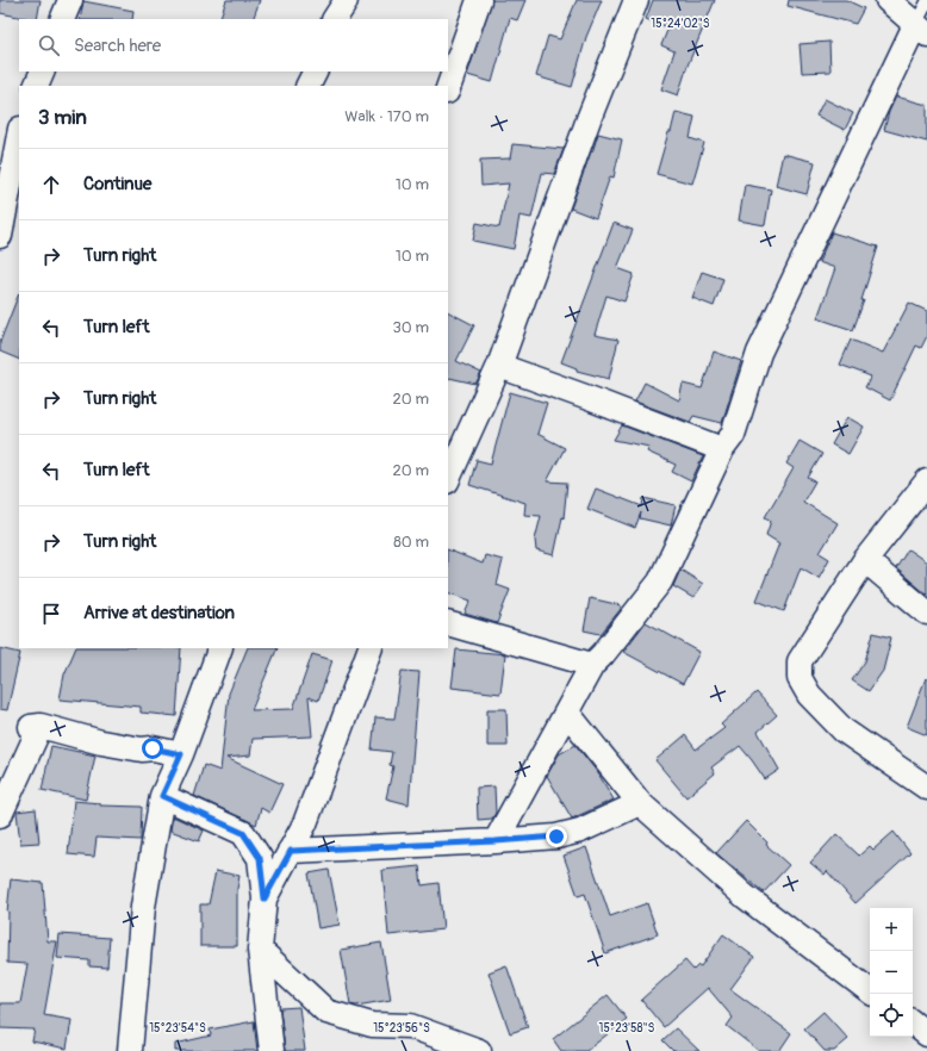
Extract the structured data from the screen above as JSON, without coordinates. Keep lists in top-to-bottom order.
{
  "page": {
    "search": "Search here",
    "heading": ["3 min", "Walk · 170 m"],
    "list": [
      ["Continue", "10 m"],
      ["Turn right", "10 m"],
      ["Turn left", "30 m"],
      ["Turn right", "20 m"],
      ["Turn left", "20 m"],
      ["Turn right", "80 m"],
      "Arrive at destination"
    ],
    "map_buttons": ["+", "−"]
  },
  "coordinates": [
    "15°24'02\"S",
    "15°23'54\"S",
    "15°23'56\"S",
    "15°23'58\"S"
  ]
}
